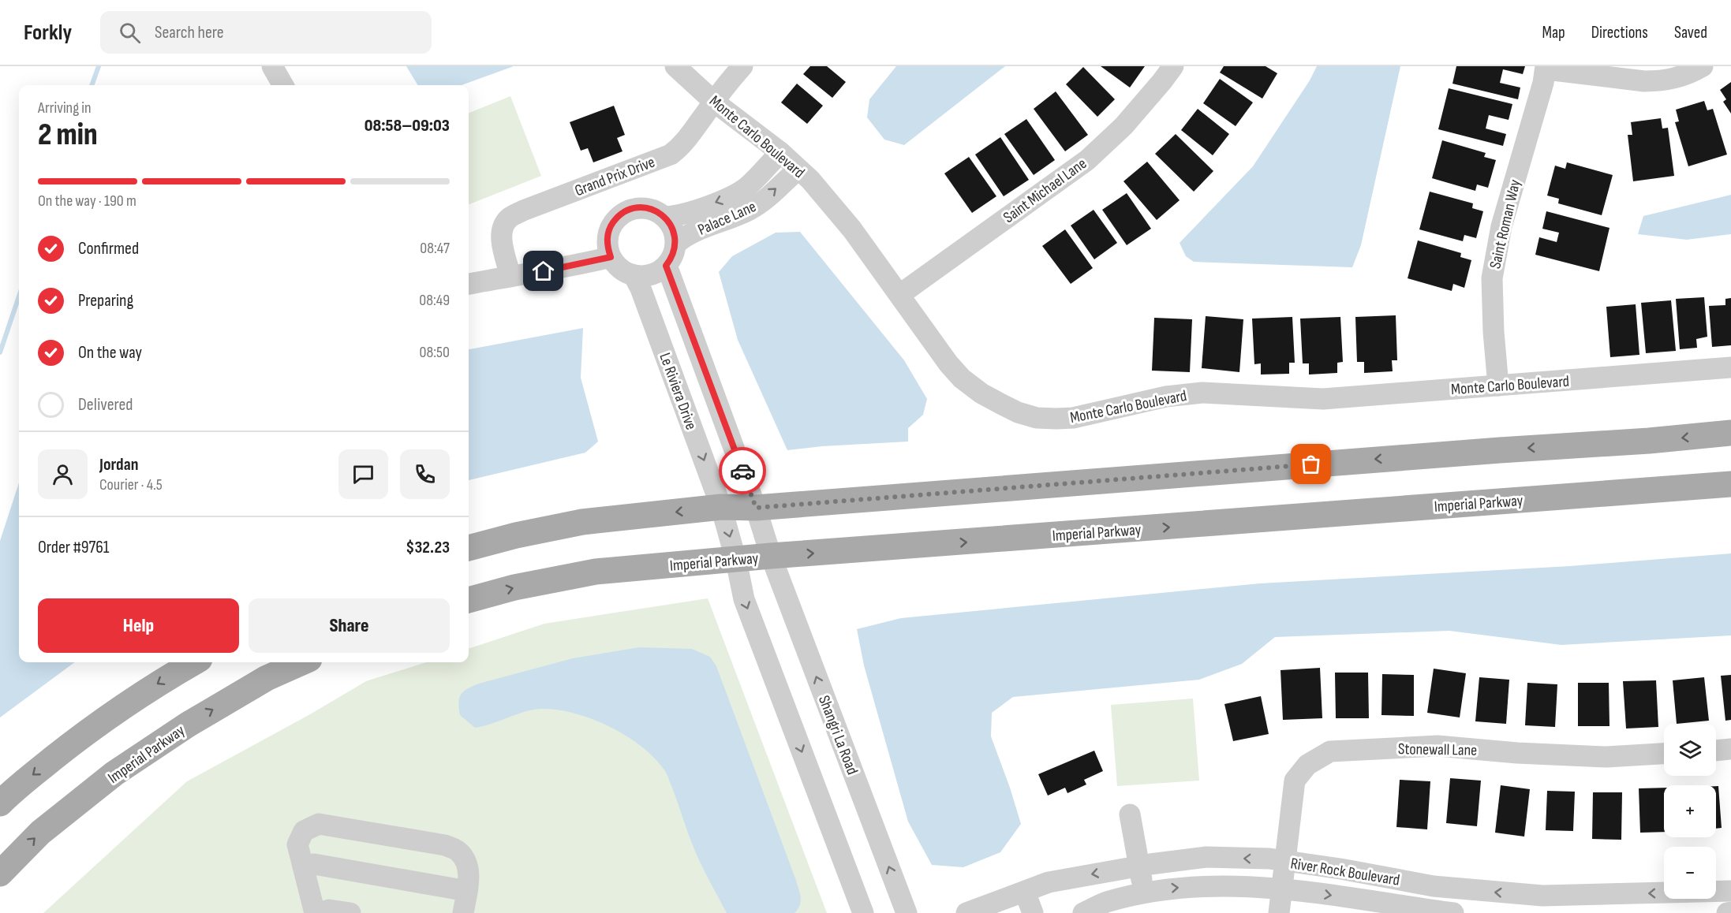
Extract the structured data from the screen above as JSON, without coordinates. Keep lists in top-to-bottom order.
{
  "streets": {
    "main road": ["Imperial Parkway"],
    "street": [
      "Monte Carlo Boulevard",
      "Grand Prix Drive",
      "Saint Michael Lane",
      "Palace Lane",
      "Saint Roman Way",
      "Le Riviera Drive",
      "Shangri La Road",
      "Stonewall Lane",
      "River Rock Boulevard"
    ]
  },
  "crossings": [
    ["Monte Carlo Boulevard", "Grand Prix Drive"],
    ["Monte Carlo Boulevard", "Saint Michael Lane"],
    ["Monte Carlo Boulevard", "Palace Lane"],
    ["Monte Carlo Boulevard", "Saint Roman Way"],
    ["Palace Lane", "Le Riviera Drive"],
    ["Le Riviera Drive", "Imperial Parkway"],
    ["Le Riviera Drive", "Shangri La Road"],
    ["Imperial Parkway", "Shangri La Road"],
    ["Stonewall Lane", "River Rock Boulevard"]
  ],
  "page": {
    "header": "Forkly",
    "search": "Search here",
    "nav": ["Map", "Directions", "Saved"],
    "heading": ["2 min", "Arriving in", "08:58–09:03"],
    "panel": [
      "Jordan",
      "Courier · 4.5",
      "Order #9761",
      "$32.23"
    ],
    "bar": "On the way · 190 m",
    "list": [
      ["Confirmed", "08:47"],
      ["Preparing", "08:49"],
      ["On the way", "08:50"],
      "Delivered"
    ],
    "buttons": ["Help", "Share"],
    "map_buttons": ["+", "−"]
  }
}
